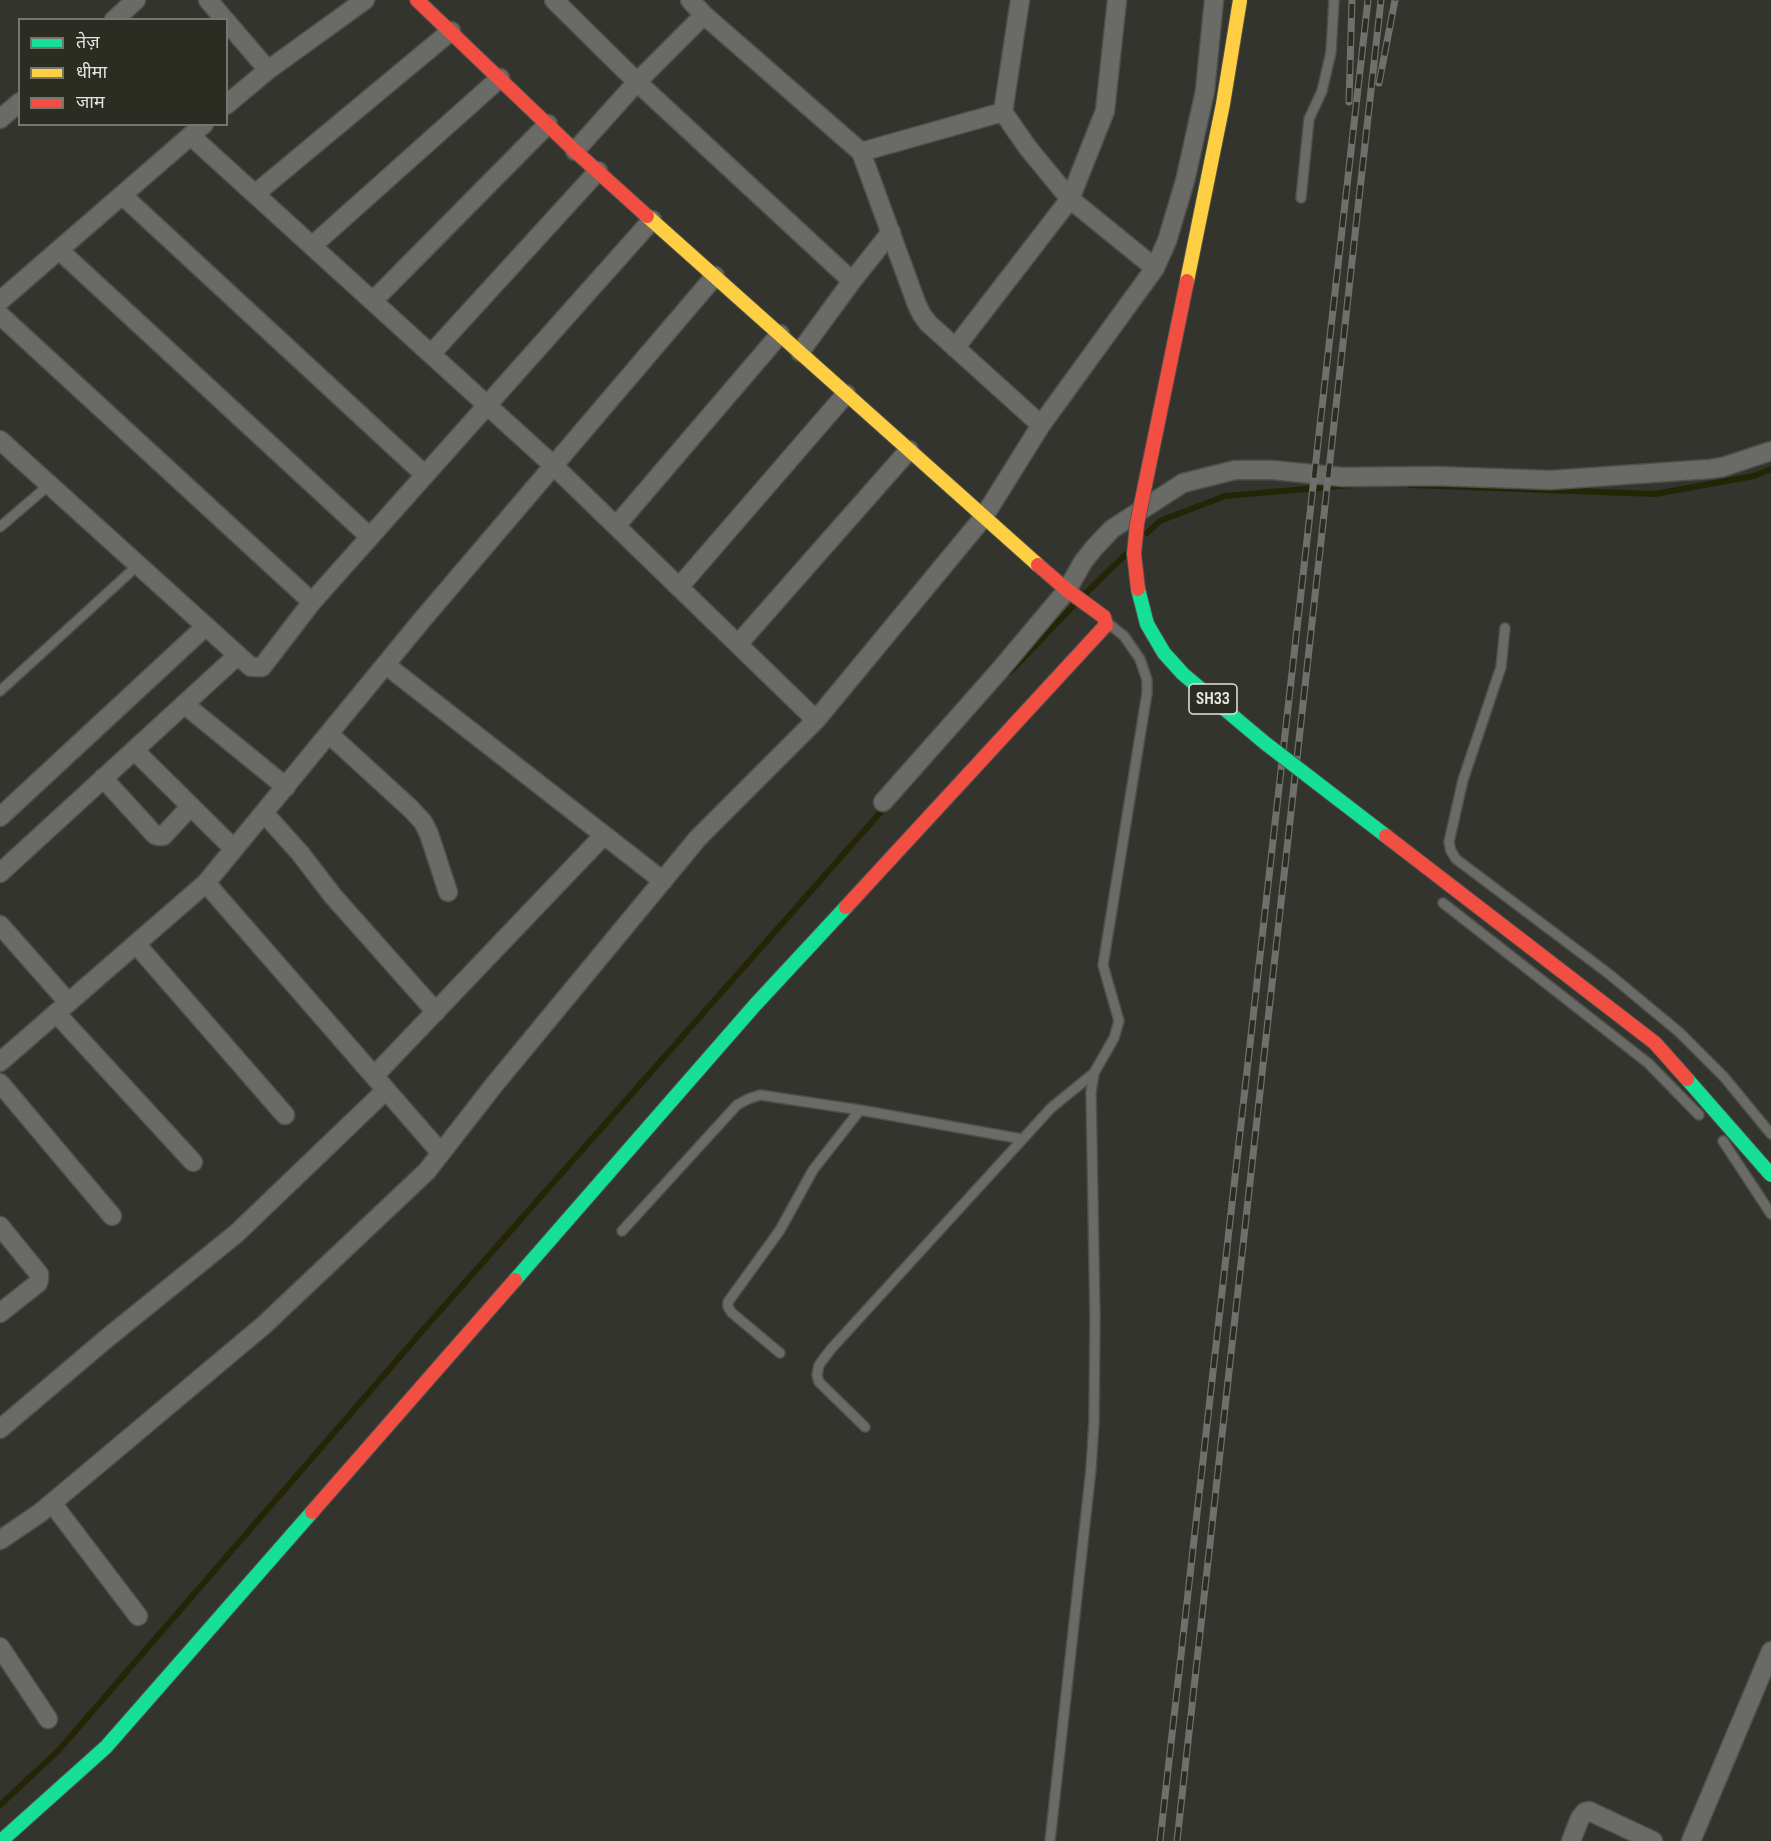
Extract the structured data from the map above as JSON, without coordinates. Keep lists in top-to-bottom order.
{
  "streets": {
    "street": ["SH33"]
  },
  "legend": ["तेज़", "धीमा", "जाम"]
}
